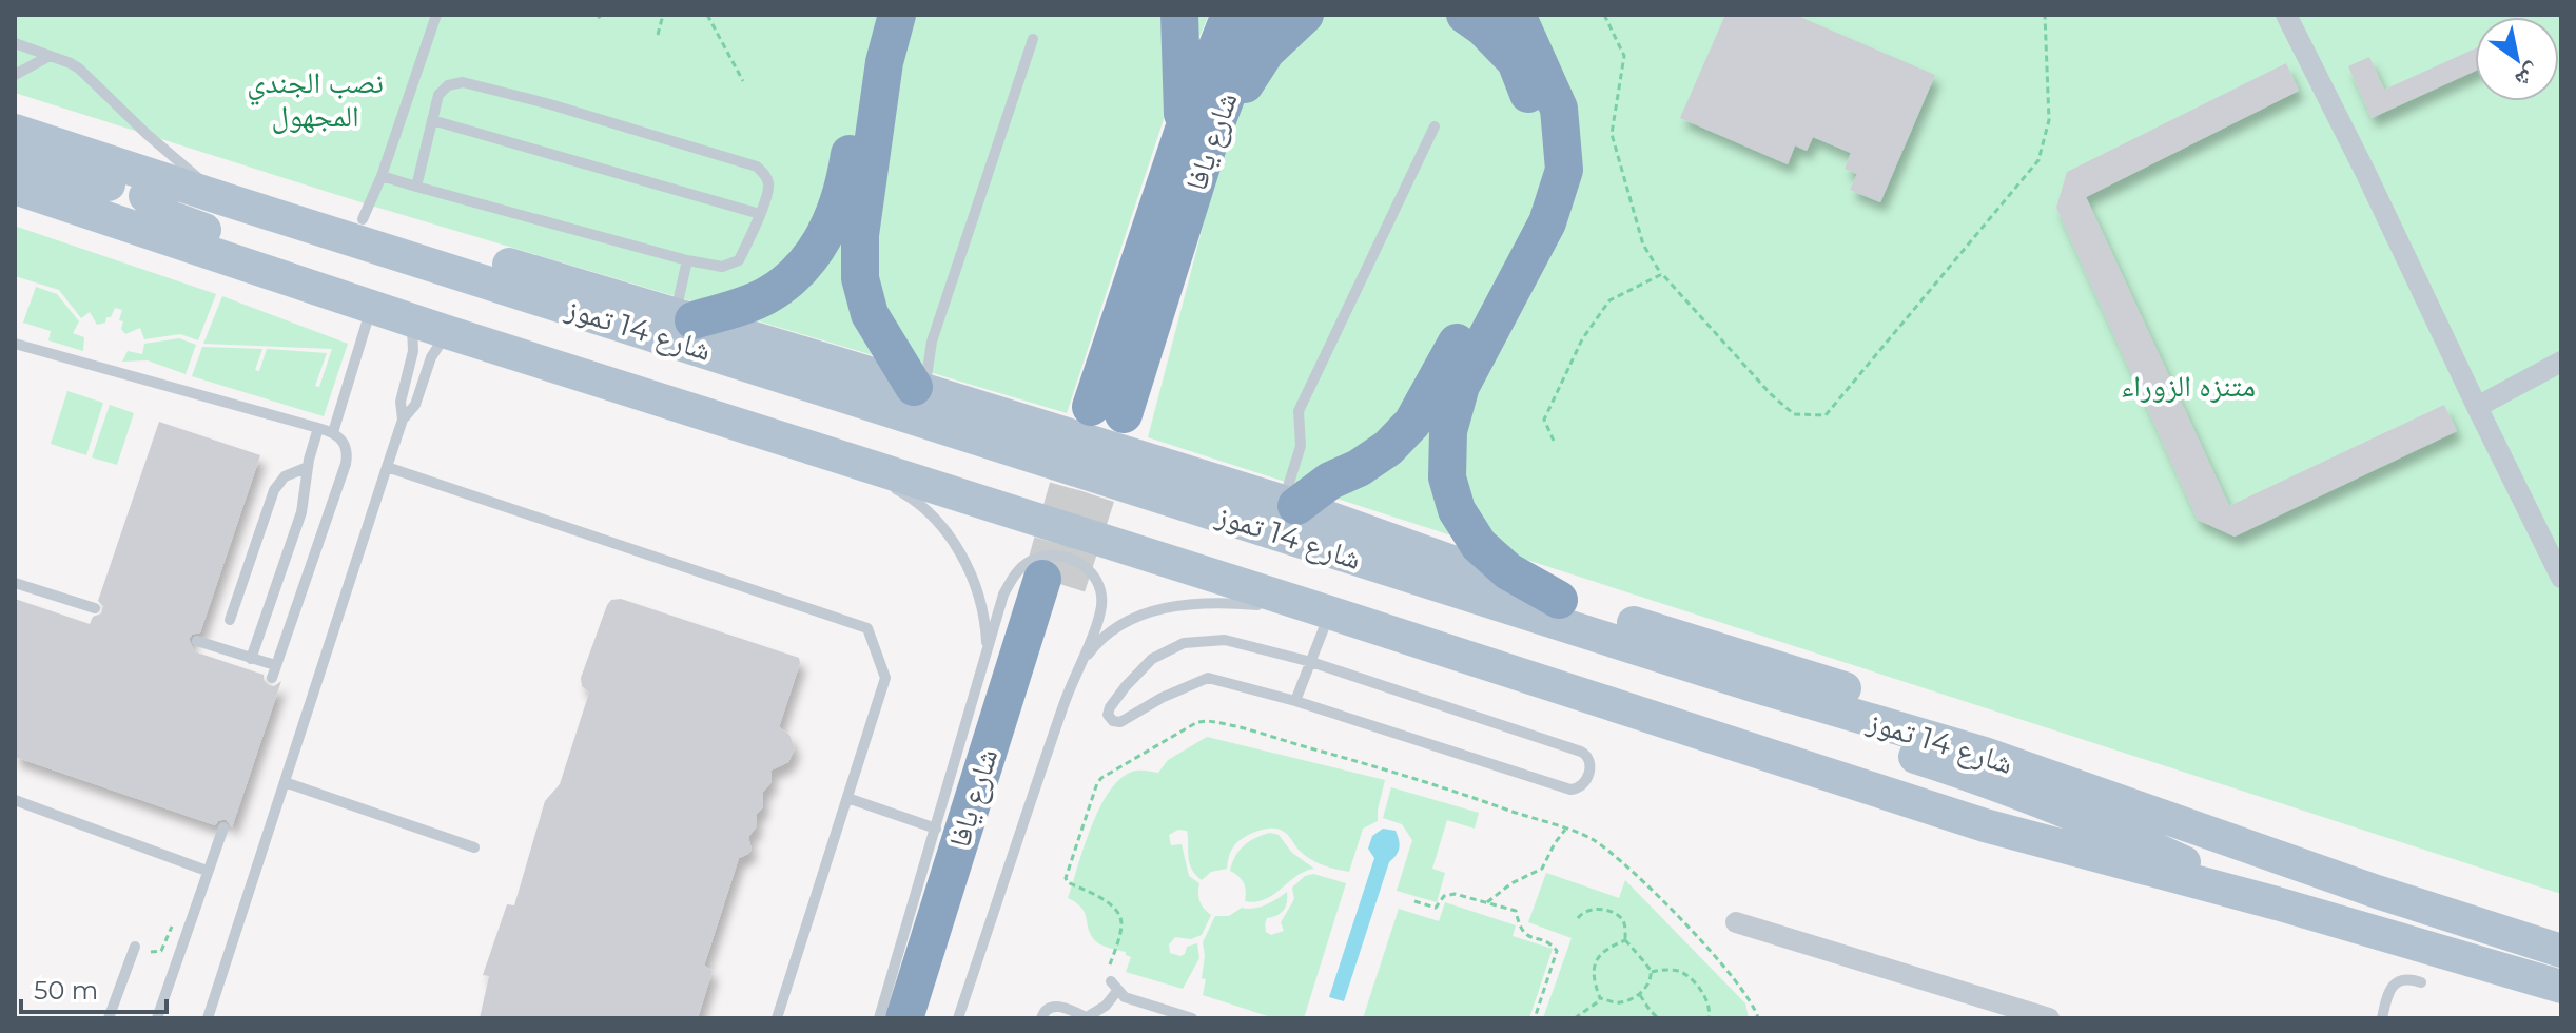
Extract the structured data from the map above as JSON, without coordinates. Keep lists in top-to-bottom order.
{
  "streets": {
    "highway": ["شارع يافا"],
    "main road": ["شارع 14 تموز"]
  },
  "parks": ["نصب الجندي المجهول", "متنزه الزوراء"],
  "scale_bar": "50 m",
  "north": "bottom right"
}
